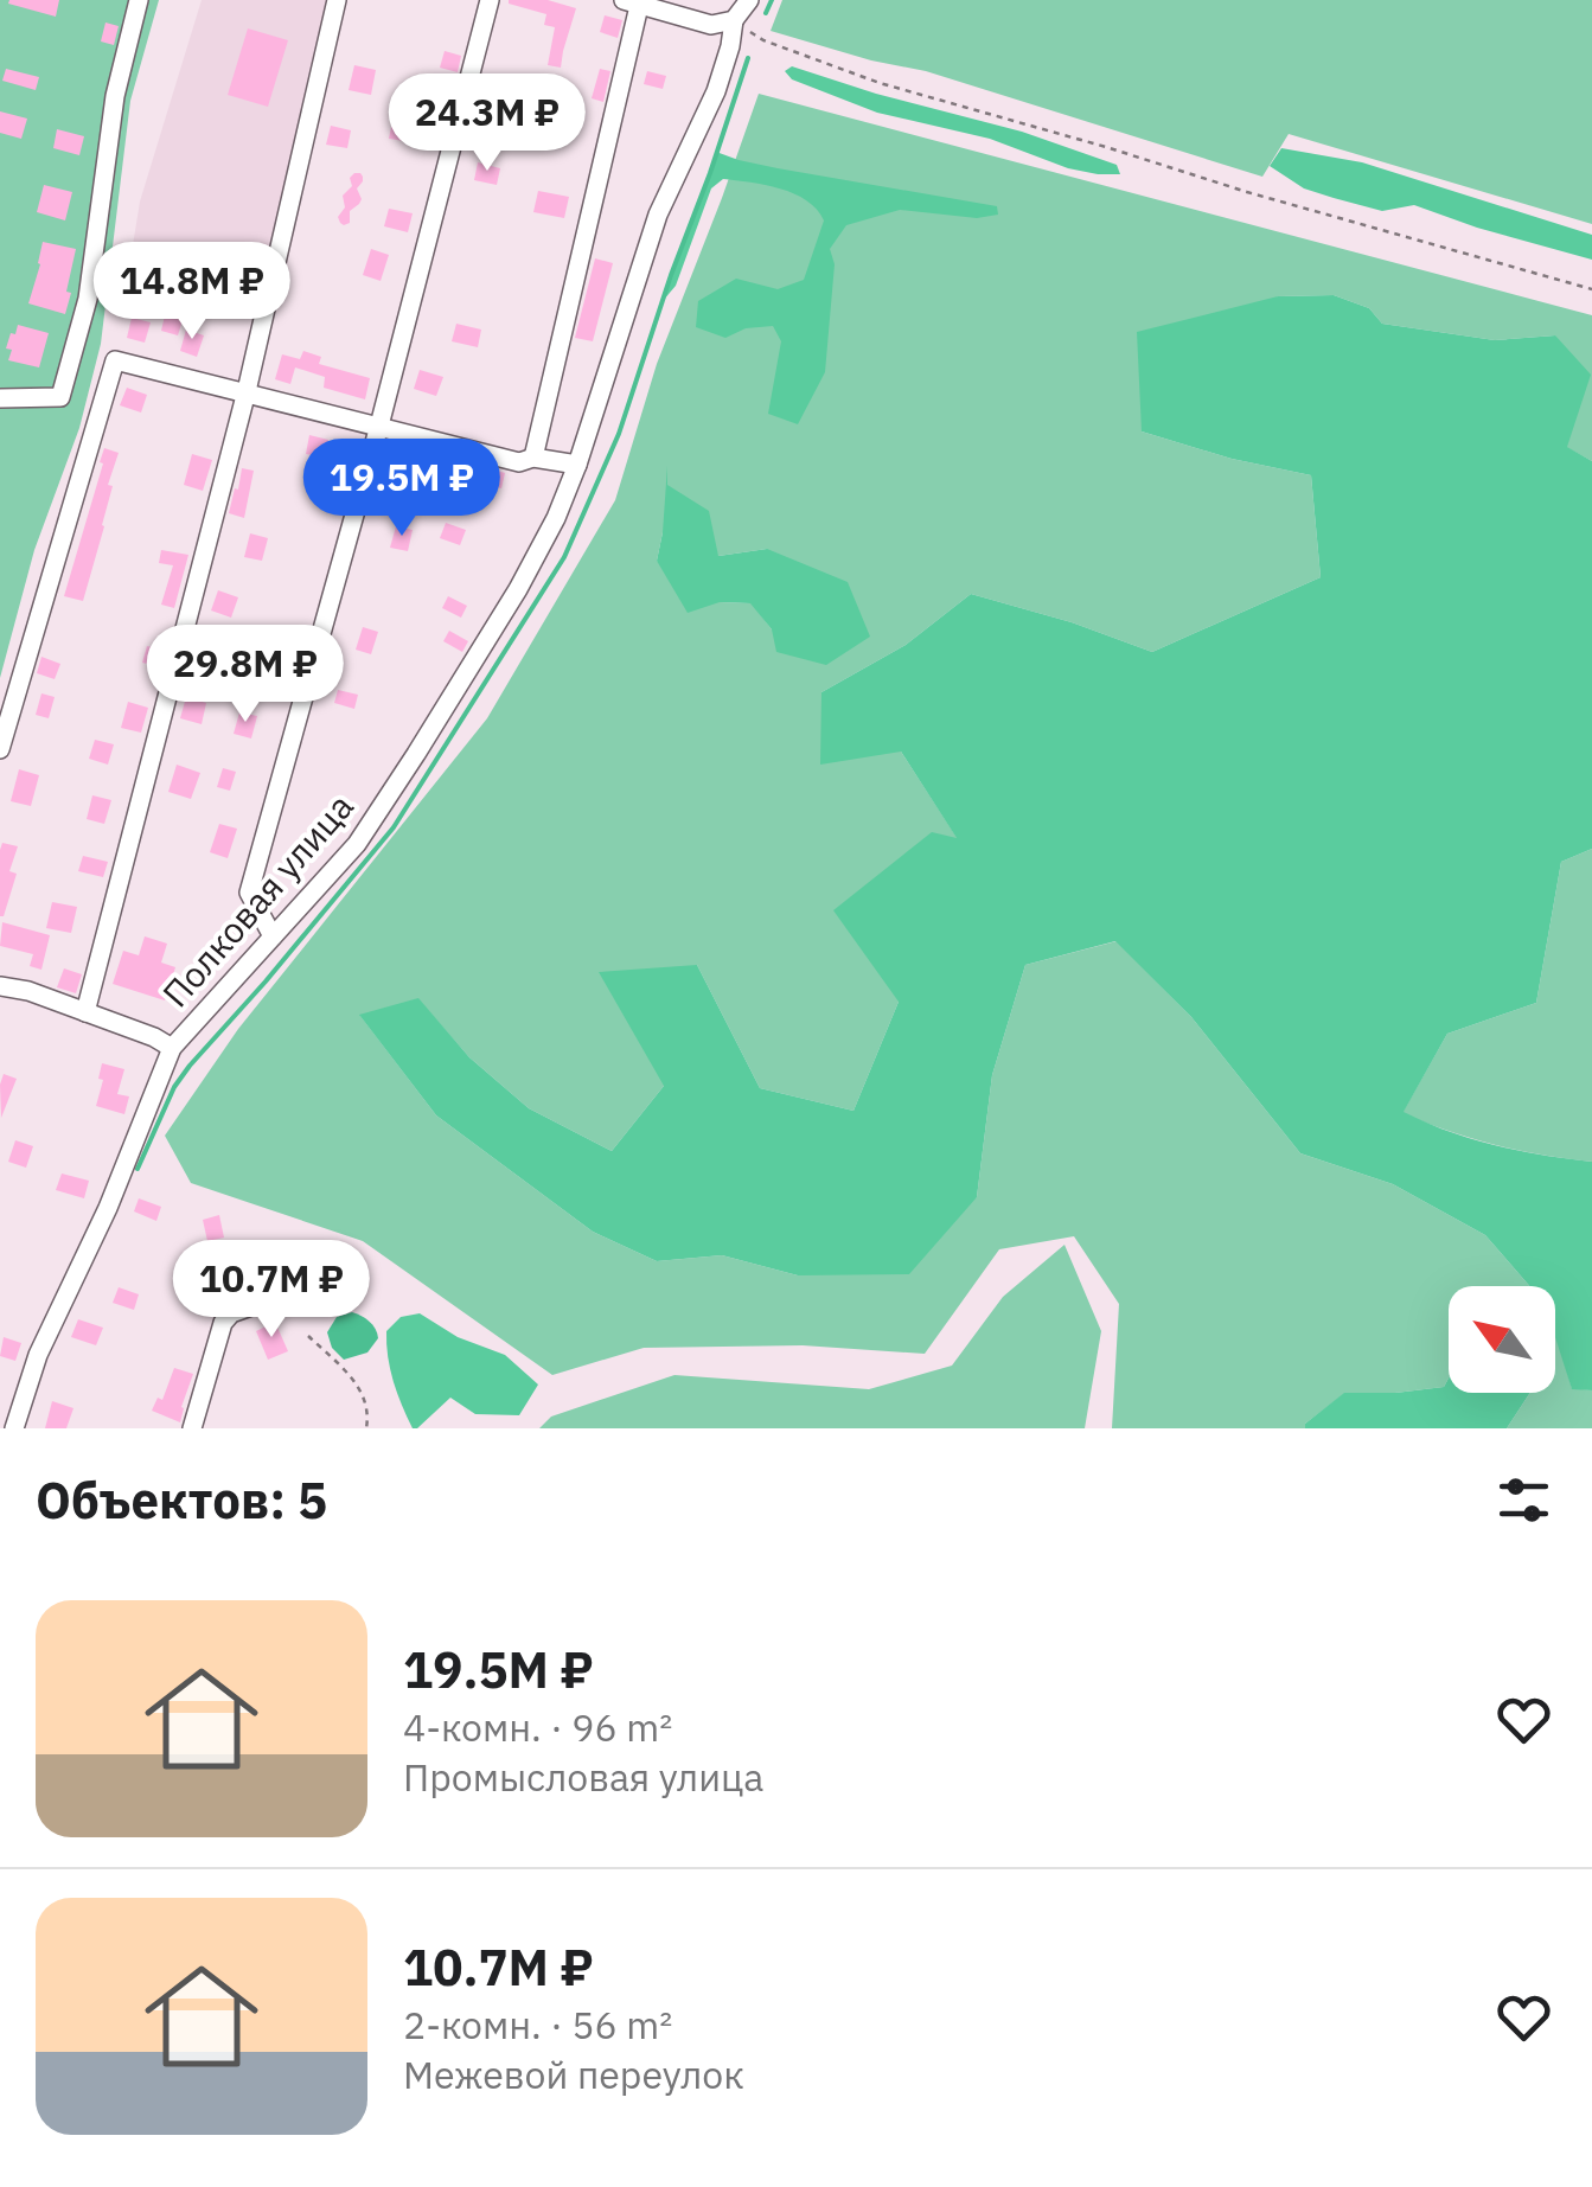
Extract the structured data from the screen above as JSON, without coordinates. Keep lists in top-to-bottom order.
{
  "streets": {
    "street": ["Полковая улица"]
  },
  "north": "top left",
  "page": {
    "price": [
      "24.3M ₽",
      "14.8M ₽",
      "19.5M ₽",
      "29.8M ₽",
      "10.7M ₽"
    ],
    "heading": "Объектов: 5",
    "list": [
      {
        "name": "19.5M ₽",
        "note": "4-комн. · 96 m² · Промысловая улица"
      },
      {
        "name": "10.7M ₽",
        "note": "2-комн. · 56 m² · Межевой переулок"
      }
    ]
  }
}
